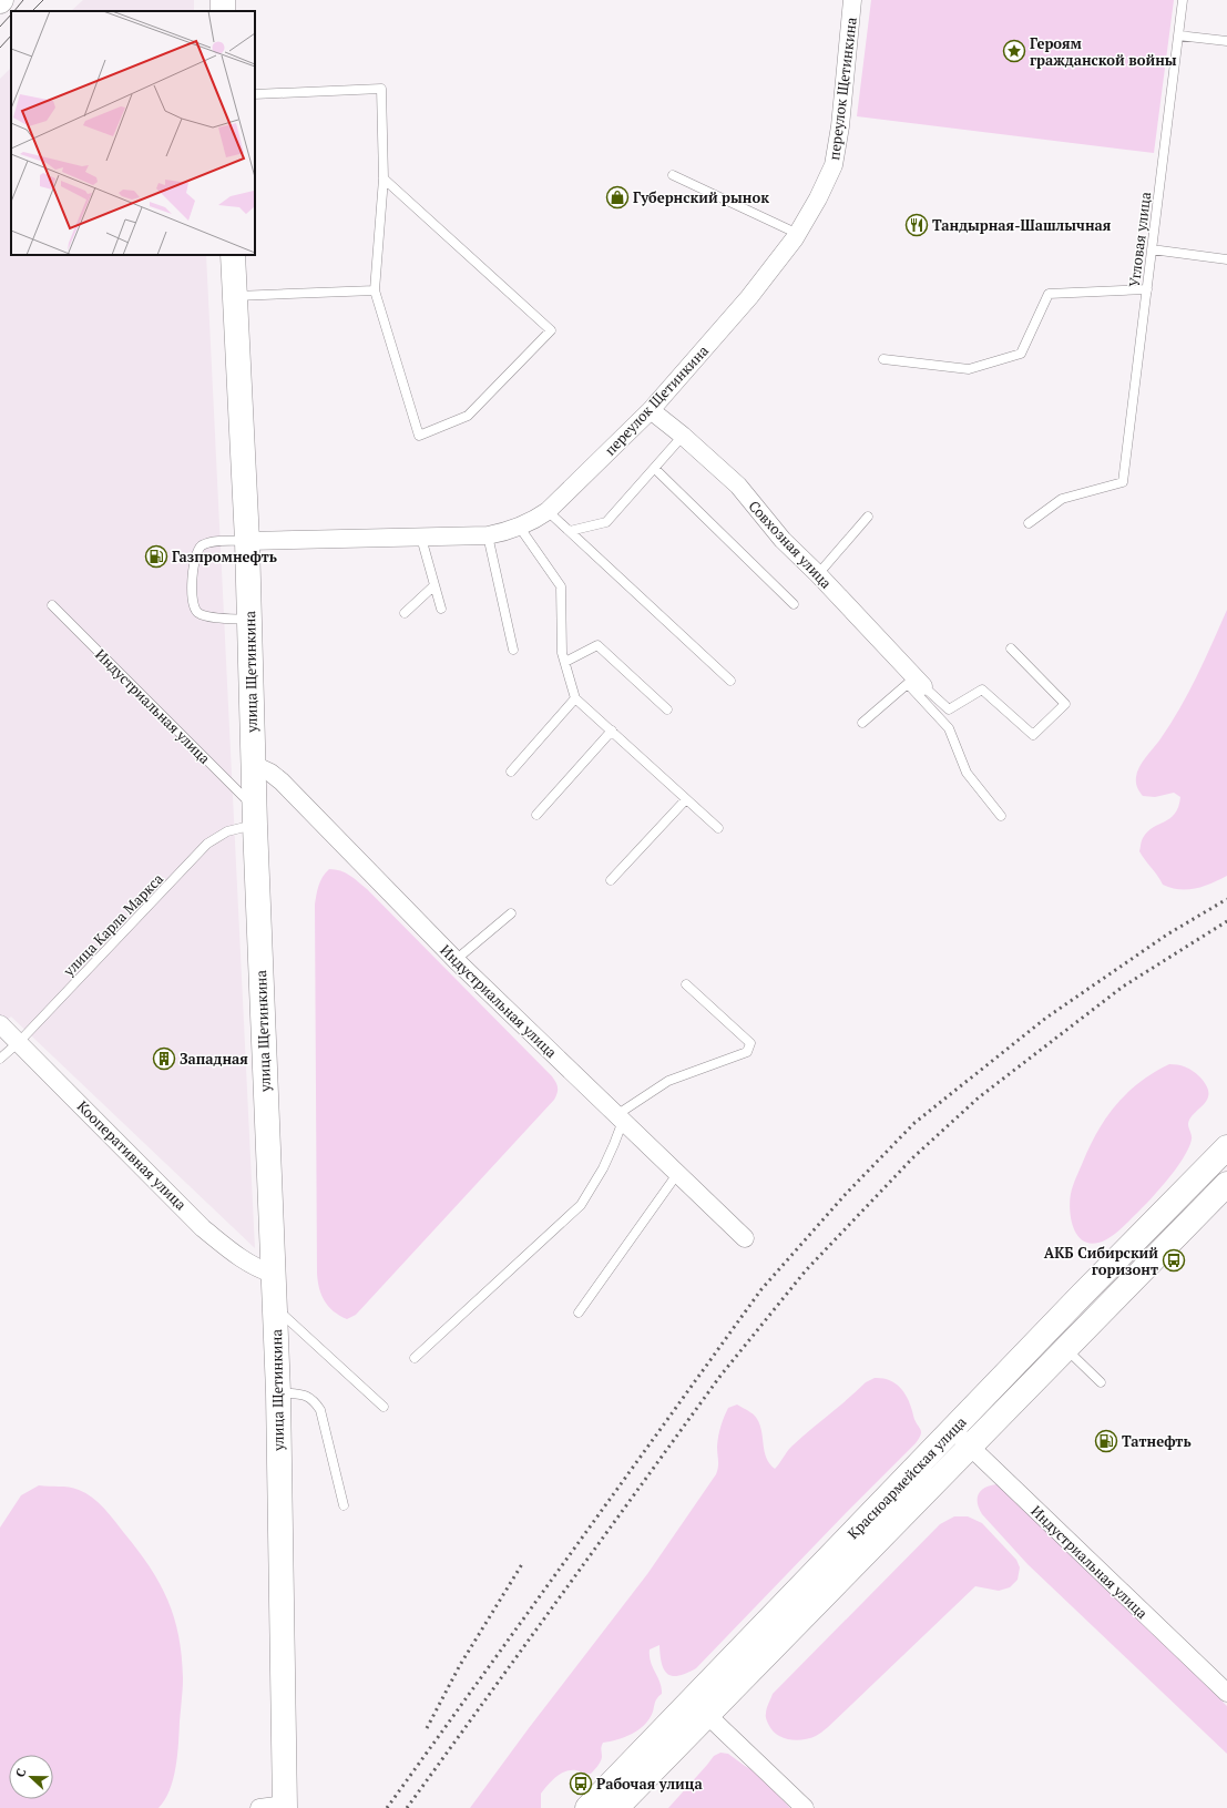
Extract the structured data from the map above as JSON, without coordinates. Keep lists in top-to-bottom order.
{
  "streets": {
    "main road": ["улица Щетинкина", "Красноармейская улица"],
    "street": [
      "переулок Щетинкина",
      "Совхозная улица",
      "Индустриальная улица",
      "Кооперативная улица"
    ],
    "lane": ["Угловая улица", "улица Карла Маркса"]
  },
  "crossings": [
    ["переулок Щетинкина", "Совхозная улица"],
    ["переулок Щетинкина", "улица Щетинкина"],
    ["улица Щетинкина", "Индустриальная улица"],
    ["улица Щетинкина", "улица Карла Маркса"],
    ["улица Щетинкина", "Кооперативная улица"],
    ["Индустриальная улица", "улица Карла Маркса"],
    ["Индустриальная улица", "Красноармейская улица"],
    ["улица Карла Маркса", "Кооперативная улица"]
  ],
  "places": {
    "place": ["Героям гражданской войны"],
    "shop": ["Губернский рынок"],
    "restaurant": ["Тандырная-Шашлычная"],
    "fuel station": ["Газпромнефть", "Татнефть"],
    "building": ["Западная"],
    "bus stop": ["АКБ Сибирский горизонт", "Рабочая улица"]
  },
  "north": "left"
}
